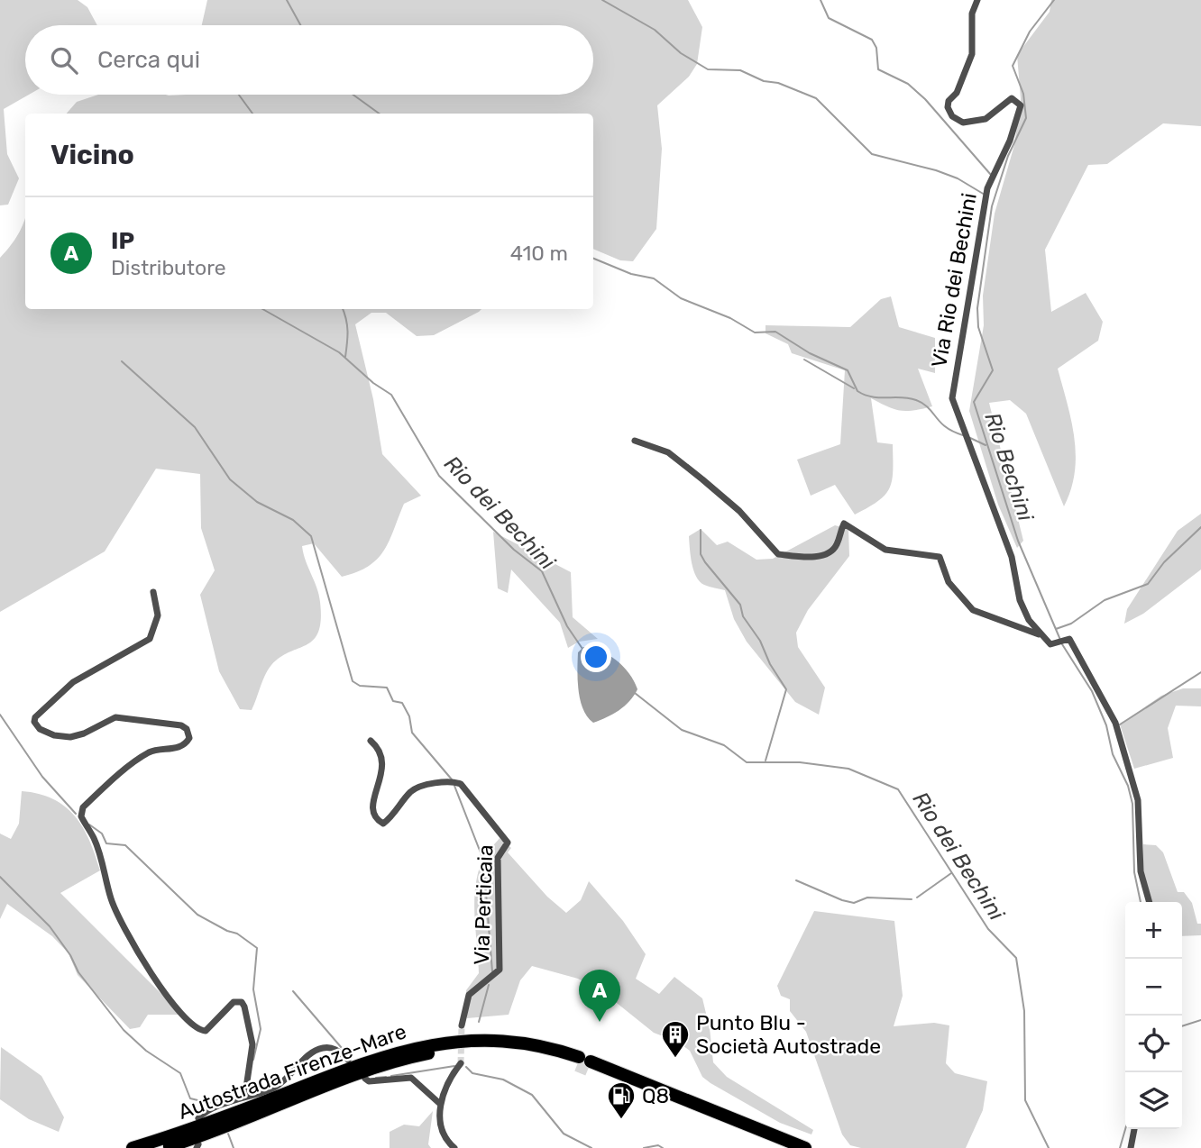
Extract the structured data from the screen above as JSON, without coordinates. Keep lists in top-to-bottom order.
{
  "streets": {
    "highway": ["Autostrada Firenze-Mare"],
    "street": ["Via Rio dei Bechini", "Via Perticaia"]
  },
  "water": ["Rio Bechini", "Rio dei Bechini"],
  "places": {
    "building": ["Punto Blu - Società Autostrade"],
    "fuel station": ["Q8"]
  },
  "page": {
    "search": "Cerca qui",
    "heading": "Vicino",
    "list": [
      {
        "mark": "A",
        "name": "IP",
        "note": "Distributore",
        "value": "410 m"
      }
    ],
    "map_buttons": ["+", "−"],
    "pins": "A"
  }
}
